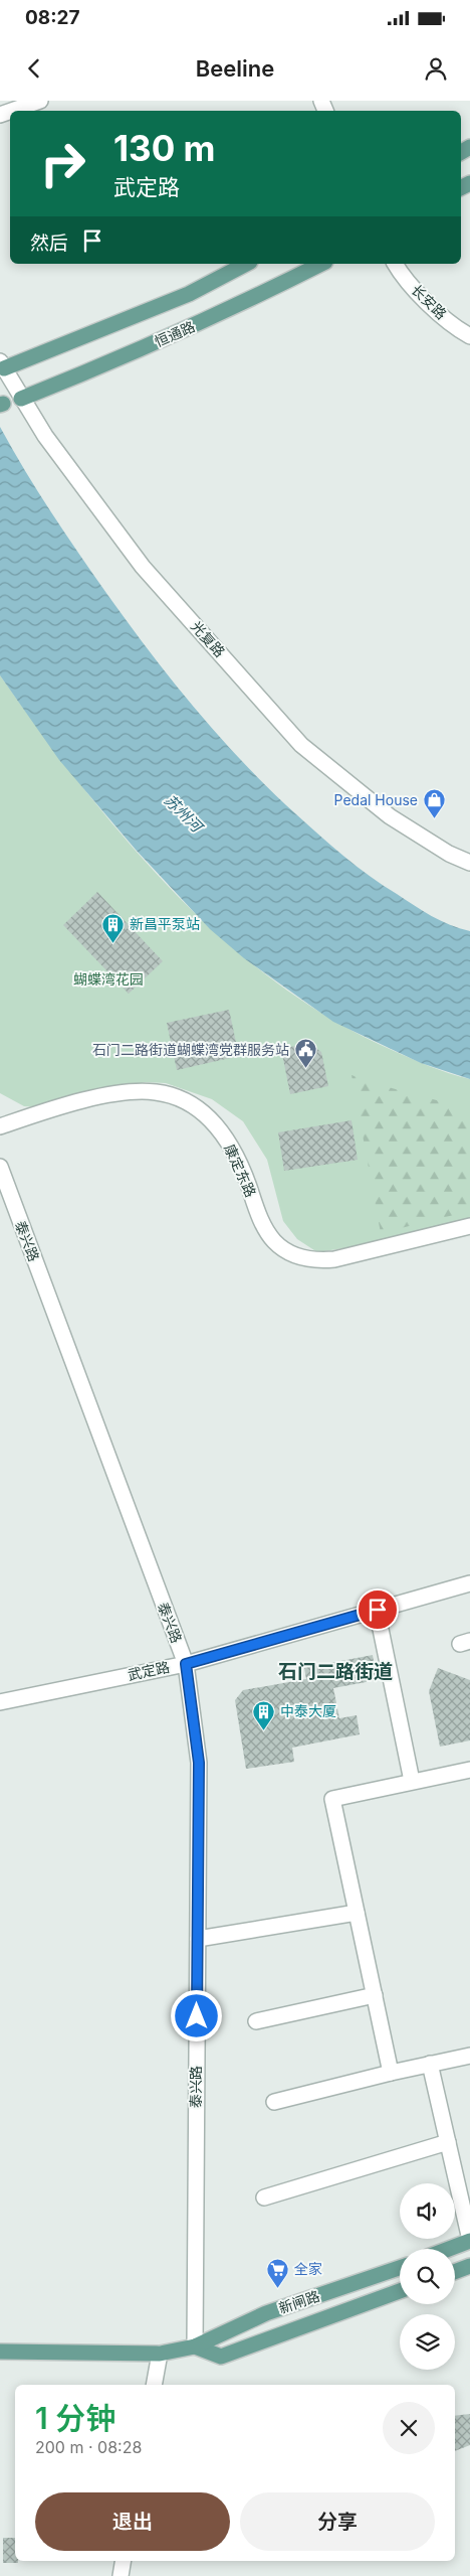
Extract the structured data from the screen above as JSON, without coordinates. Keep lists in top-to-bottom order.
{
  "streets": {
    "main road": ["恒通路", "新闸路"],
    "street": [
      "长安路",
      "光复路",
      "康定东路",
      "泰兴路",
      "武定路"
    ]
  },
  "crossings": [
    ["恒通路", "光复路"],
    ["泰兴路", "武定路"],
    ["泰兴路", "新闸路"]
  ],
  "districts": ["石门二路街道"],
  "water": ["苏州河"],
  "parks": ["蝴蝶湾花园"],
  "places": {
    "shop": ["Pedal House"],
    "building": ["新昌平泵站", "中泰大厦"],
    "public building": ["石门二路街道蝴蝶湾党群服务站"],
    "supermarket": ["全家"]
  },
  "page": {
    "status": "08:27",
    "header": "Beeline",
    "turn": ["130 m", "武定路"],
    "then": "然后",
    "heading": ["1 分钟", "200 m · 08:28"],
    "buttons": ["退出", "分享"]
  }
}
